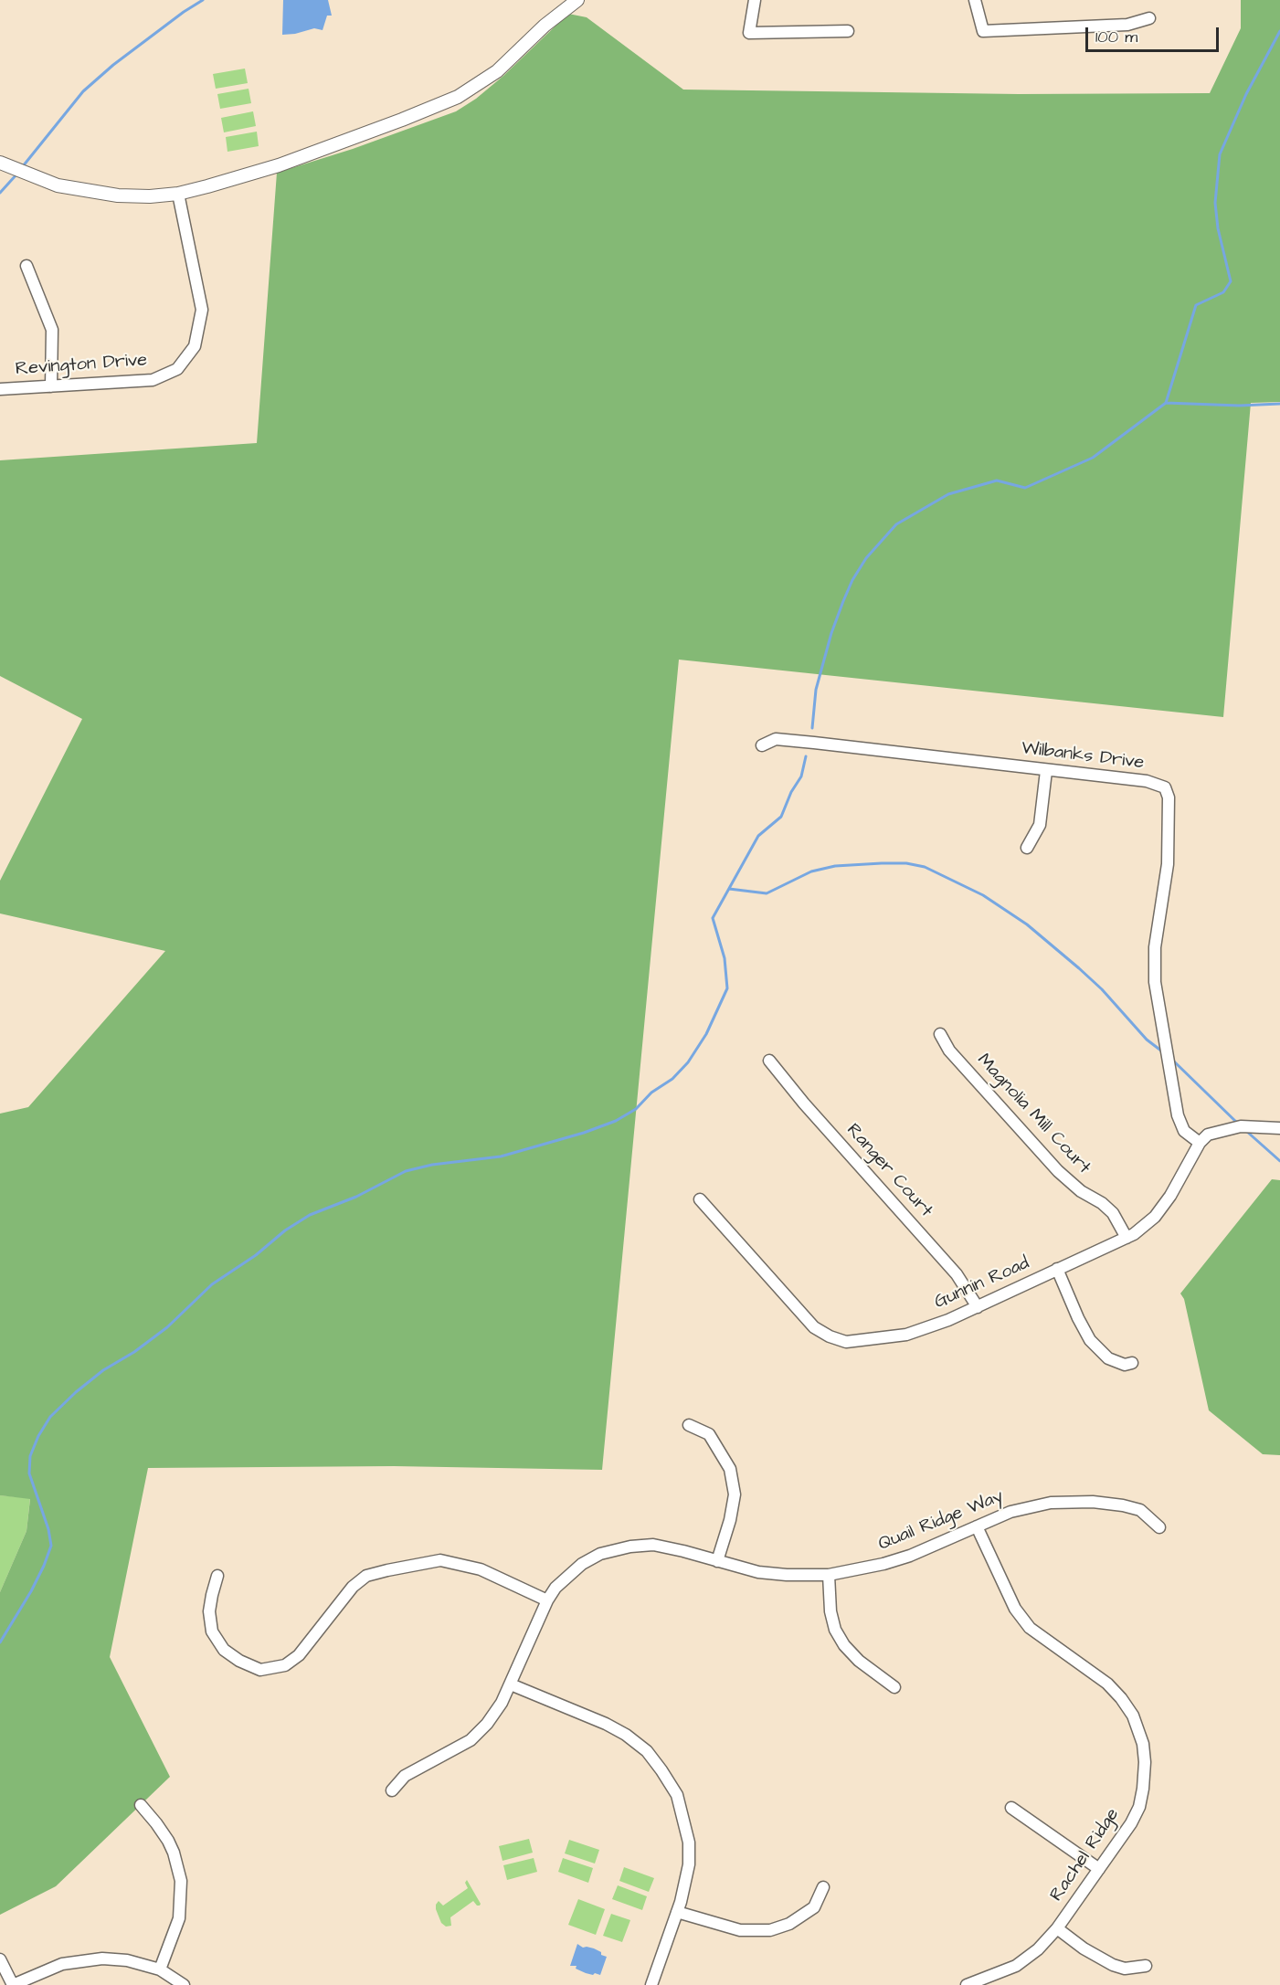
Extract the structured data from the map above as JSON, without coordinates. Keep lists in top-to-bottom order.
{
  "streets": {
    "street": [
      "Revington Drive",
      "Wilbanks Drive",
      "Magnolia Mill Court",
      "Ranger Court",
      "Gunnin Road",
      "Quail Ridge Way",
      "Rachel Ridge"
    ]
  },
  "crossings": [
    ["Wilbanks Drive", "Gunnin Road"],
    ["Magnolia Mill Court", "Gunnin Road"],
    ["Ranger Court", "Gunnin Road"],
    ["Quail Ridge Way", "Rachel Ridge"]
  ],
  "scale_bar": "100 m"
}
